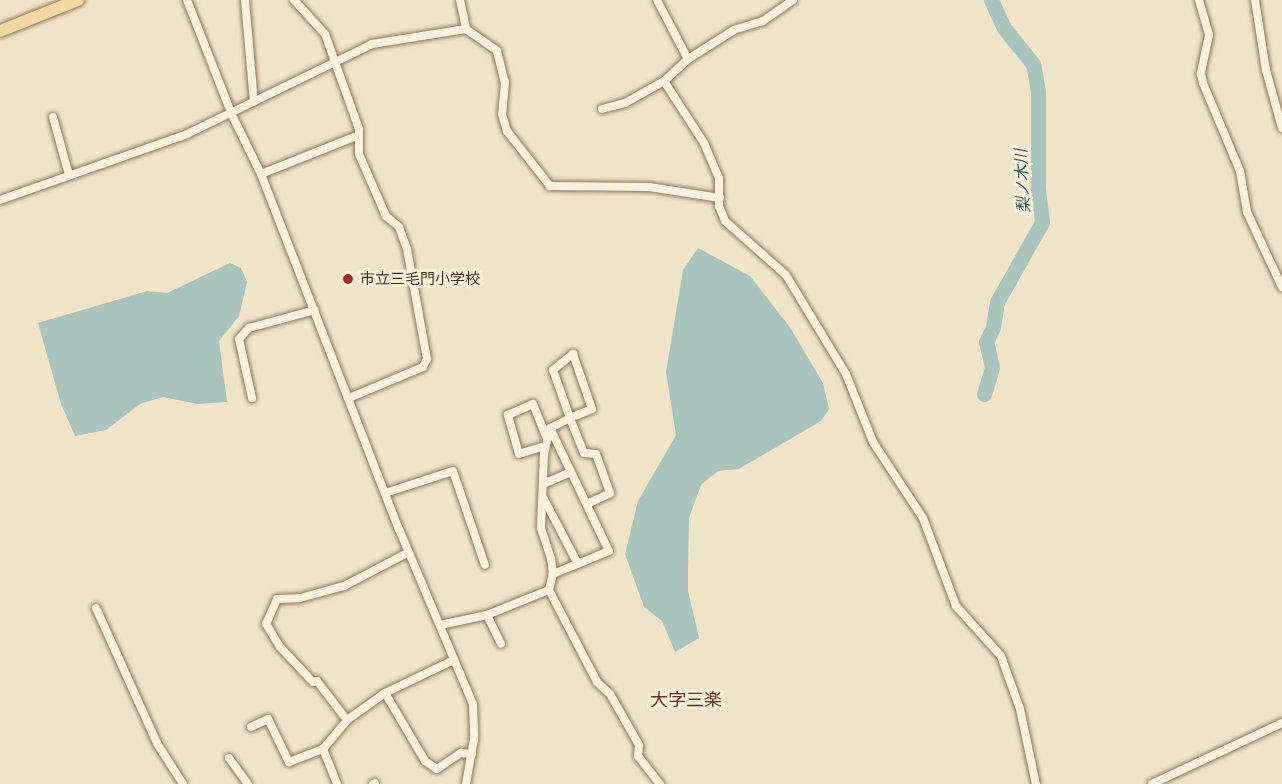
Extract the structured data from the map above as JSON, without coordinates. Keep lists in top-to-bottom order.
{
  "districts": ["大字三楽"],
  "water": ["梨ノ木川"],
  "places": ["市立三毛門小学校"]
}
